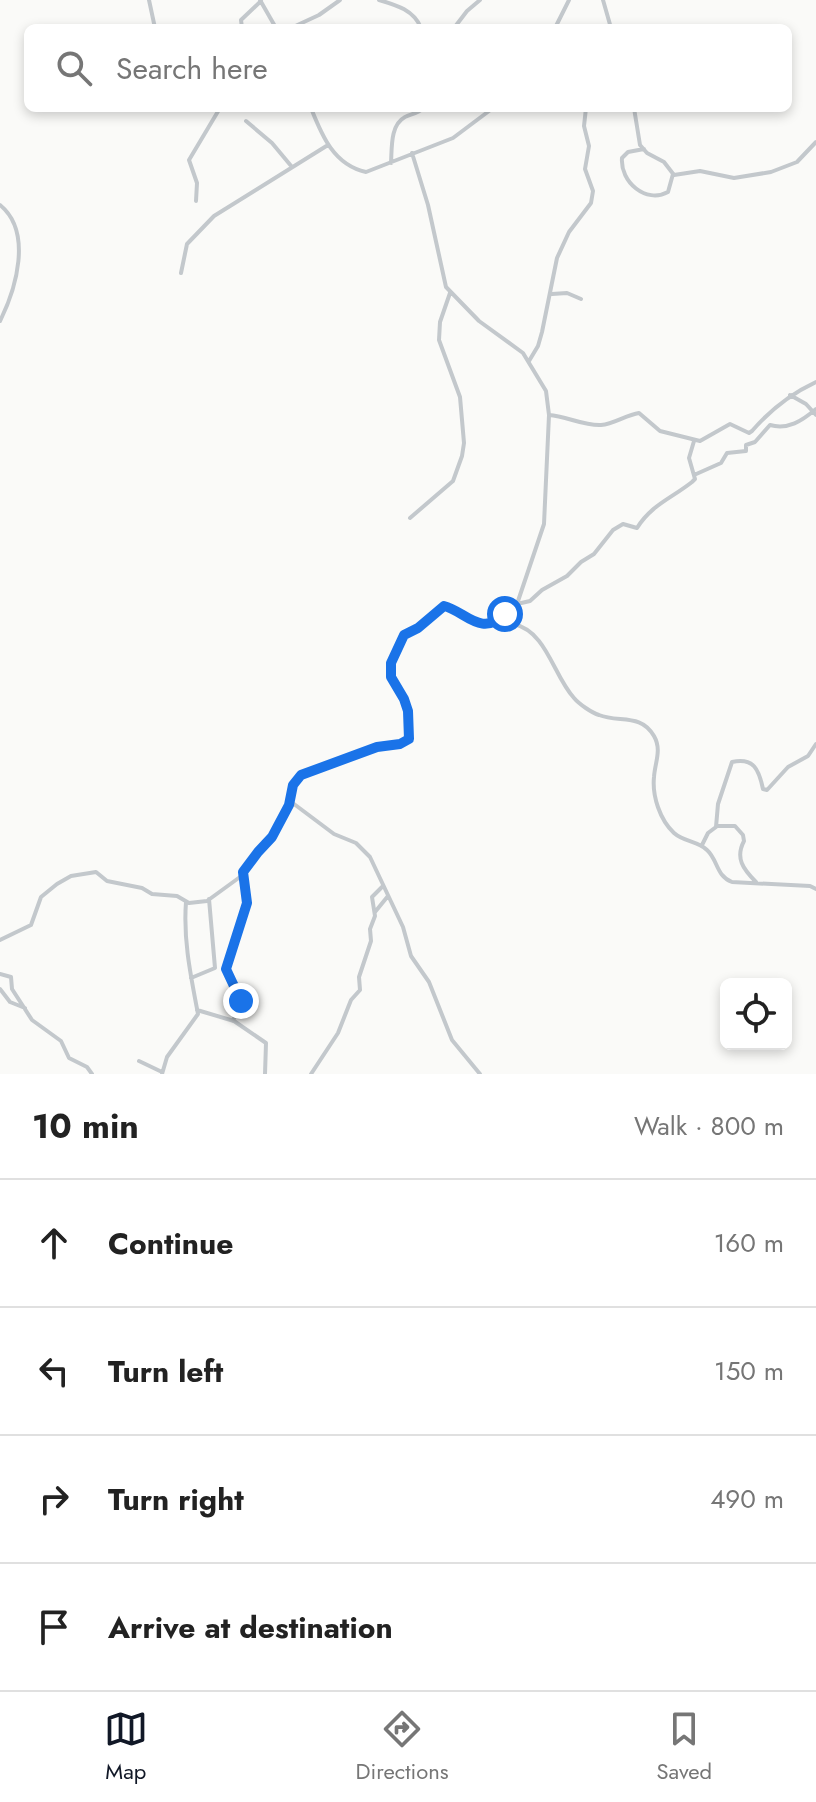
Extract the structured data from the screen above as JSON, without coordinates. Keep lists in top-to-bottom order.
{
  "page": {
    "search": "Search here",
    "heading": ["10 min", "Walk · 800 m"],
    "list": [
      ["Continue", "160 m"],
      ["Turn left", "150 m"],
      ["Turn right", "490 m"],
      "Arrive at destination"
    ],
    "nav": ["Map", "Directions", "Saved"]
  }
}
